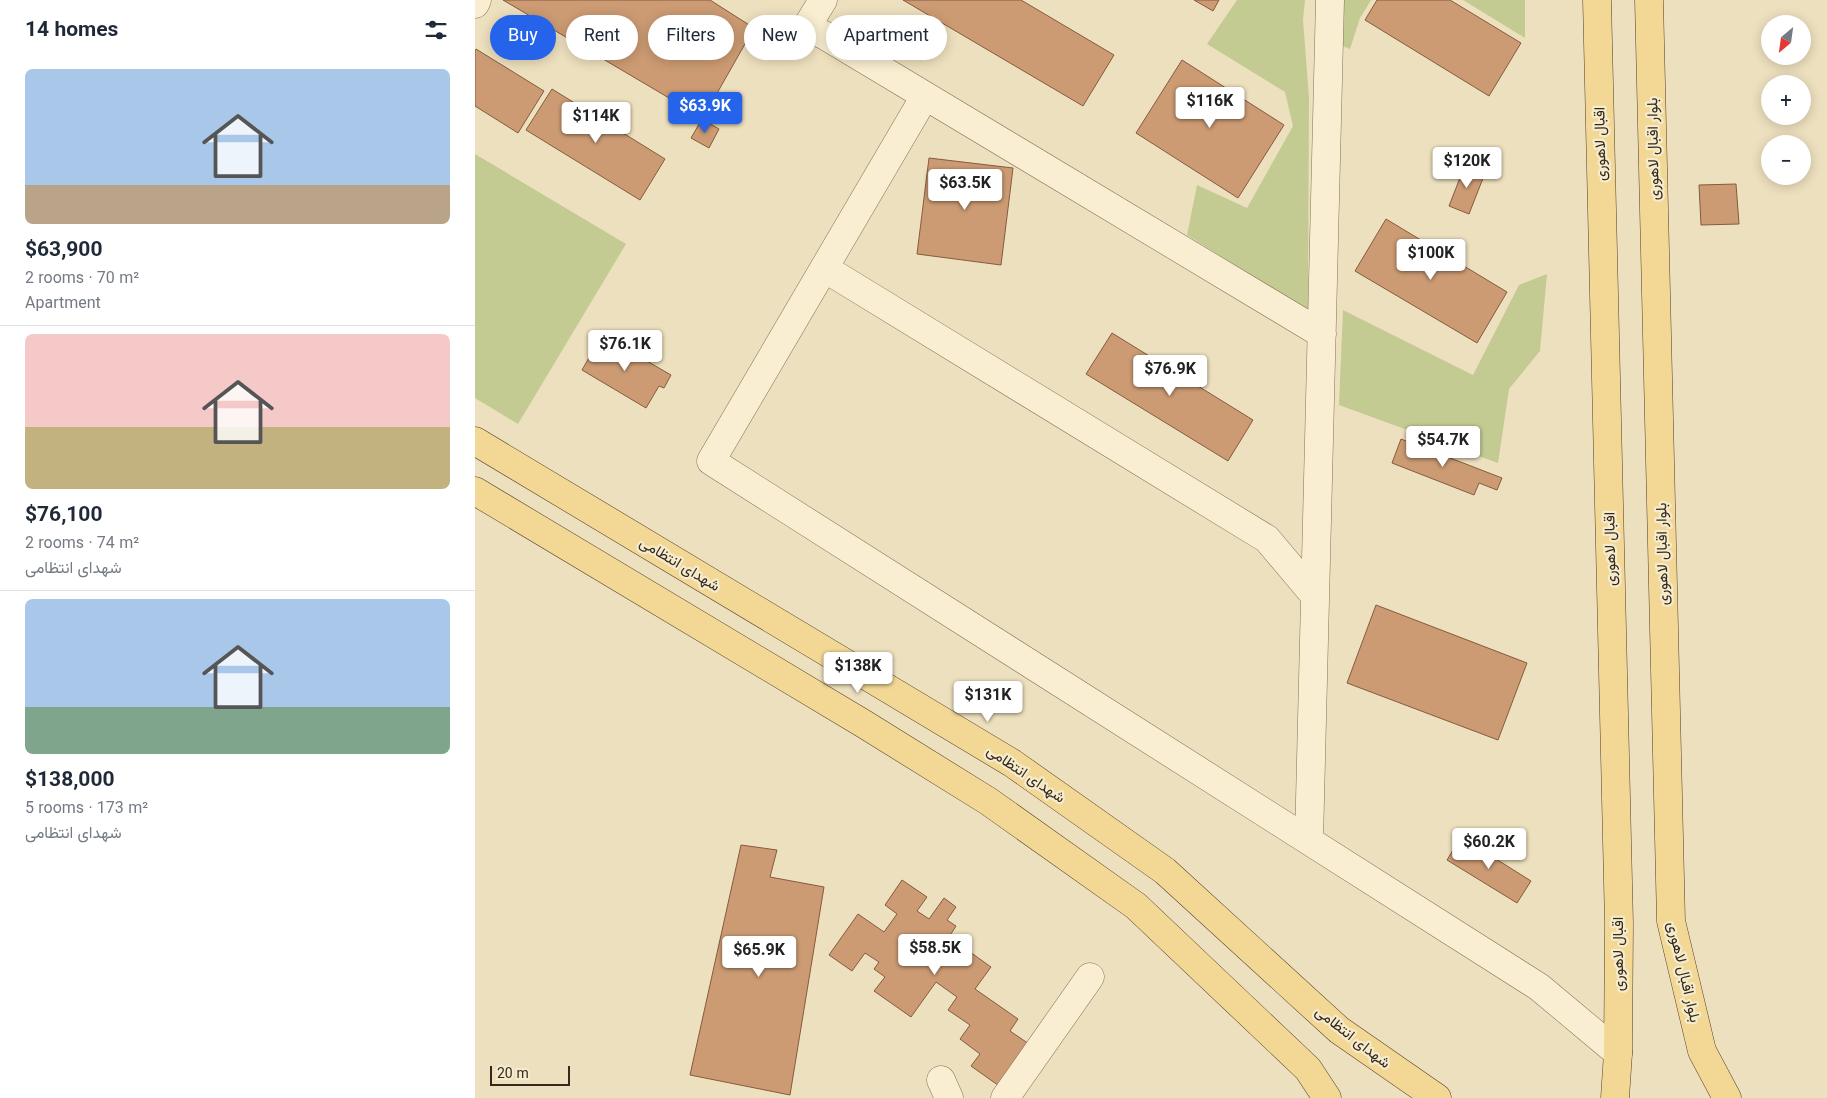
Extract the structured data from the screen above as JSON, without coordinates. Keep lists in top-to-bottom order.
{
  "streets": {
    "main road": ["اقبال لاهوری", "بلوار اقبال لاهوری", "شهدای انتظامی"]
  },
  "scale_bar": "20 m",
  "north": "bottom left",
  "page": {
    "heading": "14 homes",
    "map_buttons": ["+", "−"],
    "chip": [
      "Buy",
      "Rent",
      "Filters",
      "New",
      "Apartment"
    ],
    "list": [
      {
        "name": "$63,900",
        "note": "2 rooms · 70 m² · Apartment"
      },
      {
        "name": "$76,100",
        "note": "2 rooms · 74 m² · شهدای انتظامی"
      },
      {
        "name": "$138,000",
        "note": "5 rooms · 173 m² · شهدای انتظامی"
      }
    ],
    "price": [
      "$116K",
      "$63.9K",
      "$114K",
      "$120K",
      "$63.5K",
      "$100K",
      "$76.1K",
      "$76.9K",
      "$54.7K",
      "$138K",
      "$131K",
      "$60.2K",
      "$58.5K",
      "$65.9K"
    ],
    "scale": "20 m"
  }
}
